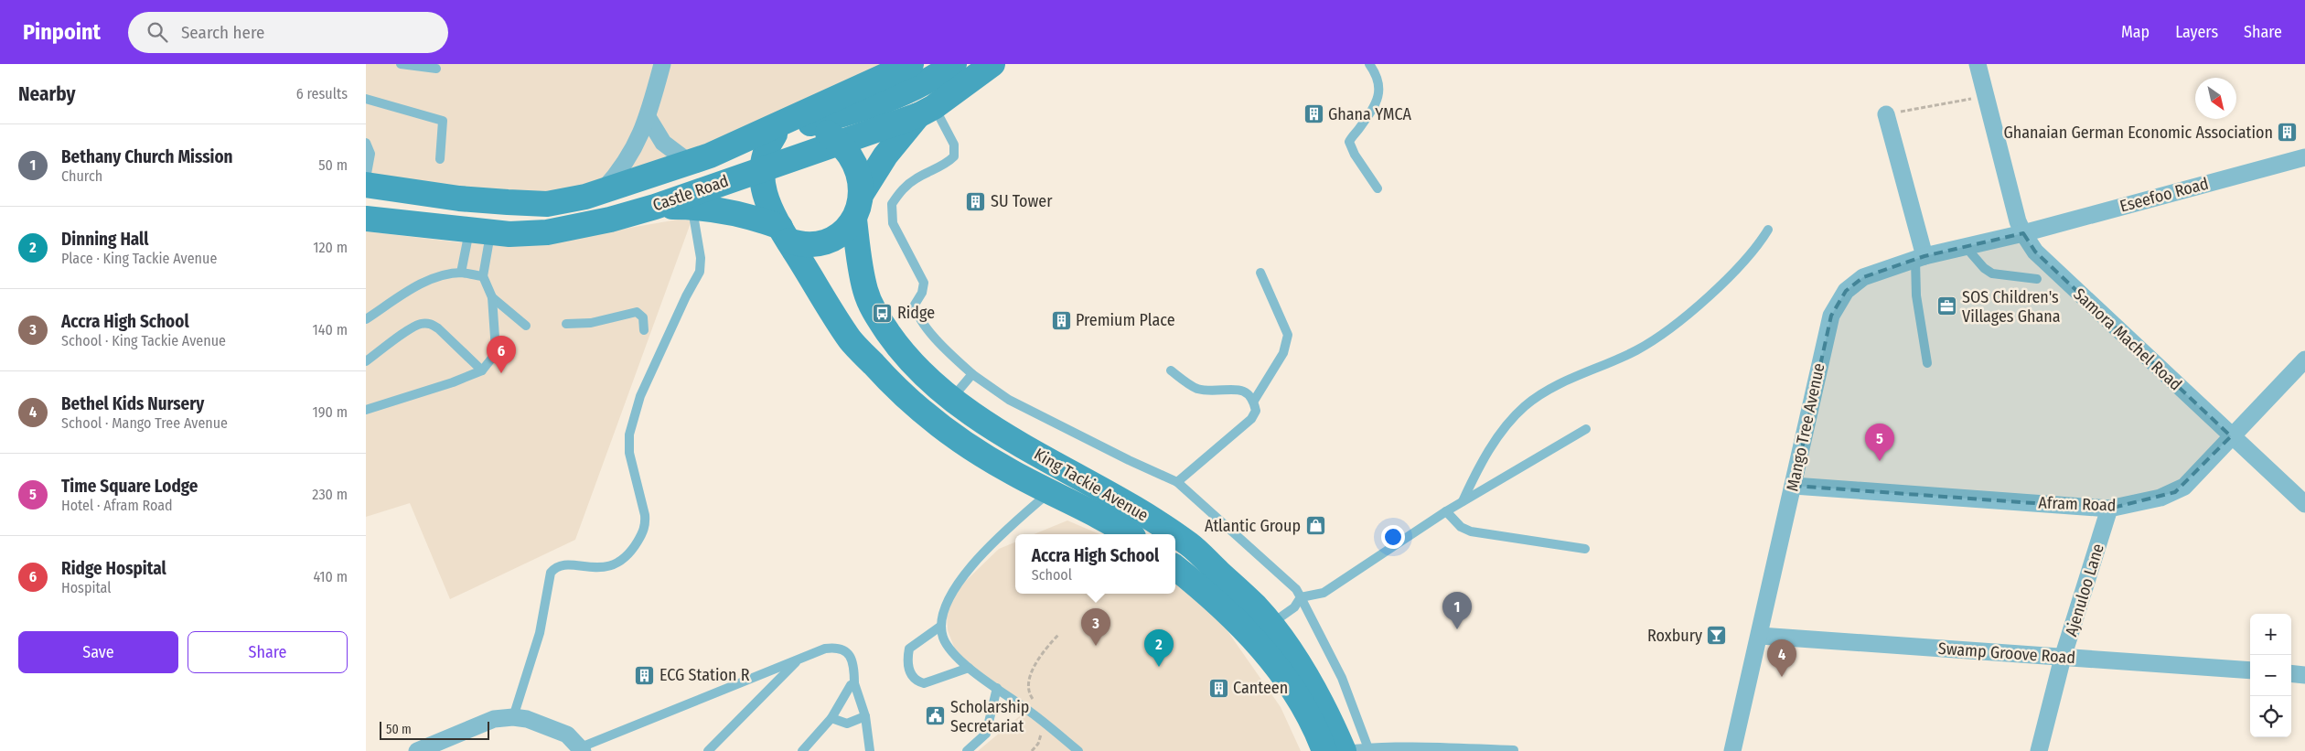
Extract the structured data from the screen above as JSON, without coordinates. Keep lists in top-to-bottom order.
{
  "streets": {
    "main road": ["Castle Road", "King Tackie Avenue"],
    "street": [
      "Eseefoo Road",
      "Samora Machel Road",
      "Mango Tree Avenue",
      "Afram Road",
      "Ajenuloo Lane",
      "Swamp Groove Road"
    ]
  },
  "crossings": [
    ["Castle Road", "King Tackie Avenue"],
    ["Eseefoo Road", "Samora Machel Road"],
    ["Eseefoo Road", "Mango Tree Avenue"],
    ["Samora Machel Road", "Mango Tree Avenue"],
    ["Samora Machel Road", "Afram Road"],
    ["Mango Tree Avenue", "Afram Road"],
    ["Mango Tree Avenue", "Swamp Groove Road"],
    ["Afram Road", "Ajenuloo Lane"],
    ["Ajenuloo Lane", "Swamp Groove Road"]
  ],
  "places": {
    "building": [
      "Ghana YMCA",
      "Ghanaian German Economic Association",
      "SU Tower",
      "Premium Place",
      "ECG Station R",
      "Canteen"
    ],
    "office": ["SOS Children's Villages Ghana"],
    "bus stop": ["Ridge"],
    "shop": ["Atlantic Group"],
    "bar": ["Roxbury"],
    "public building": ["Scholarship Secretariat"]
  },
  "scale_bar": "50 m",
  "north": "bottom right",
  "page": {
    "header": "Pinpoint",
    "search": "Search here",
    "nav": ["Map", "Layers", "Share"],
    "heading": ["Nearby", "6 results"],
    "list": [
      {
        "mark": "1",
        "name": "Bethany Church Mission",
        "note": "Church",
        "value": "50 m"
      },
      {
        "mark": "2",
        "name": "Dinning Hall",
        "note": "Place · King Tackie Avenue",
        "value": "120 m"
      },
      {
        "mark": "3",
        "name": "Accra High School",
        "note": "School · King Tackie Avenue",
        "value": "140 m"
      },
      {
        "mark": "4",
        "name": "Bethel Kids Nursery",
        "note": "School · Mango Tree Avenue",
        "value": "190 m"
      },
      {
        "mark": "5",
        "name": "Time Square Lodge",
        "note": "Hotel · Afram Road",
        "value": "230 m"
      },
      {
        "mark": "6",
        "name": "Ridge Hospital",
        "note": "Hospital",
        "value": "410 m"
      }
    ],
    "pins": [
      "6",
      "5",
      "1",
      "3",
      "2",
      "4"
    ],
    "popup": ["Accra High School", "School"],
    "map_buttons": ["+", "−"],
    "buttons": ["Save", "Share"],
    "scale": "50 m"
  }
}
